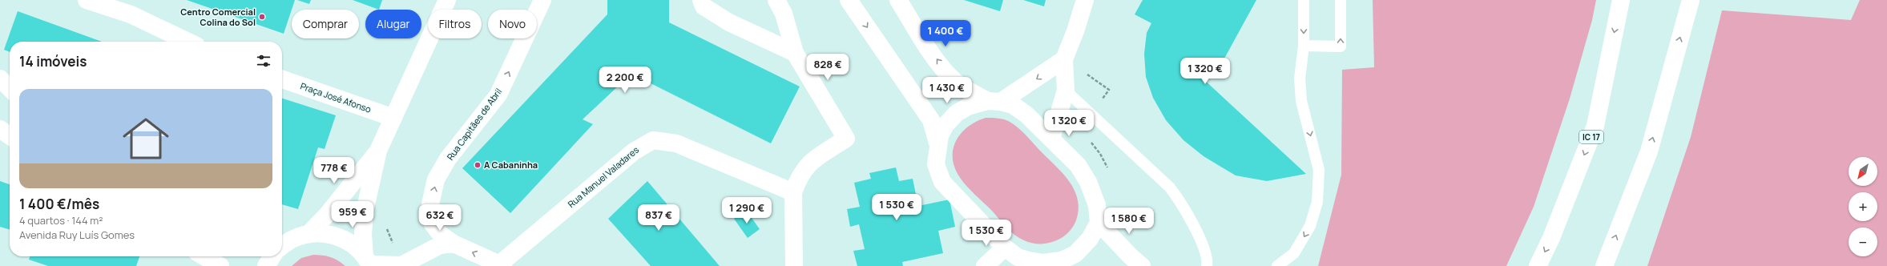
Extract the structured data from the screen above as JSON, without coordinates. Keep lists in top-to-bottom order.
{
  "streets": {
    "main road": [
      "Praça José Afonso",
      "Rua Capitães de Abril",
      "IC 17",
      "Rua Manuel Valadares"
    ]
  },
  "crossings": [
    ["Rua Capitães de Abril", "Rua Manuel Valadares"]
  ],
  "places": ["Centro Comercial Colina do Sol", "A Cabaninha"],
  "north": "bottom left",
  "page": {
    "chip": [
      "Comprar",
      "Alugar",
      "Filtros",
      "Novo"
    ],
    "price": [
      "1 400 €",
      "828 €",
      "1 320 €",
      "2 200 €",
      "1 430 €",
      "1 320 €",
      "778 €",
      "1 530 €",
      "1 290 €",
      "959 €",
      "632 €",
      "837 €",
      "1 580 €",
      "1 530 €"
    ],
    "heading": "14 imóveis",
    "list": [
      {
        "name": "1 400 €/mês",
        "note": "4 quartos · 144 m² · Avenida Ruy Luís Gomes"
      }
    ],
    "map_buttons": ["+", "−"]
  }
}
